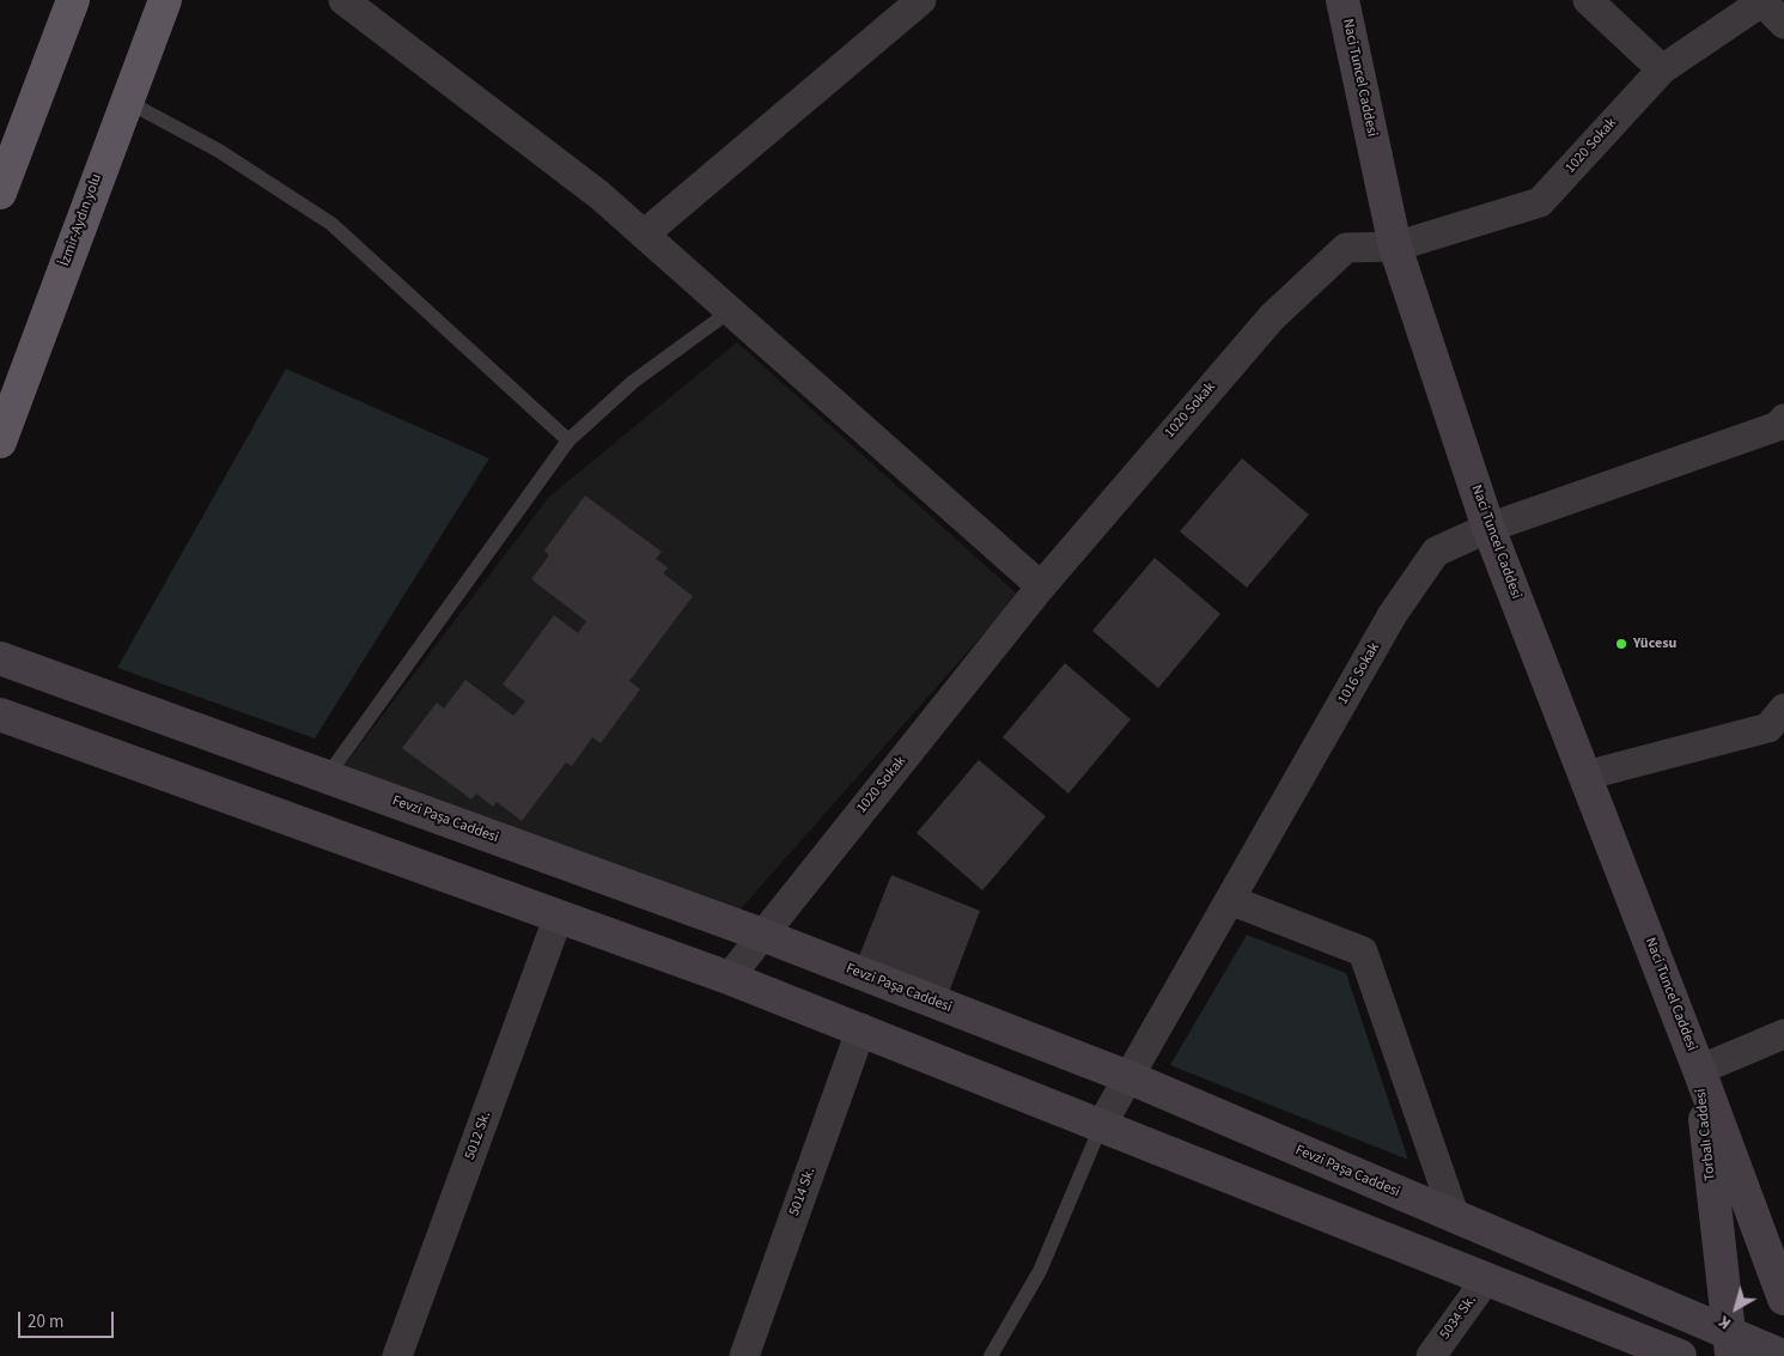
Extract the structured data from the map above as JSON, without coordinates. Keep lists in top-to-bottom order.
{
  "streets": {
    "highway": ["İzmir-Aydın yolu"],
    "main road": ["Naci Tuncel Caddesi", "Fevzi Paşa Caddesi", "Torbalı Caddesi"],
    "street": [
      "1020 Sokak",
      "1016 Sokak",
      "5012 Sk.",
      "5014 Sk.",
      "5034 Sk."
    ]
  },
  "crossings": [
    ["Naci Tuncel Caddesi", "1020 Sokak"],
    ["Naci Tuncel Caddesi", "1016 Sokak"],
    ["Naci Tuncel Caddesi", "Torbalı Caddesi"],
    ["1020 Sokak", "Fevzi Paşa Caddesi"],
    ["1016 Sokak", "Fevzi Paşa Caddesi"],
    ["Fevzi Paşa Caddesi", "Torbalı Caddesi"]
  ],
  "places": ["Yücesu"],
  "scale_bar": "20 m",
  "north": "bottom left"
}
